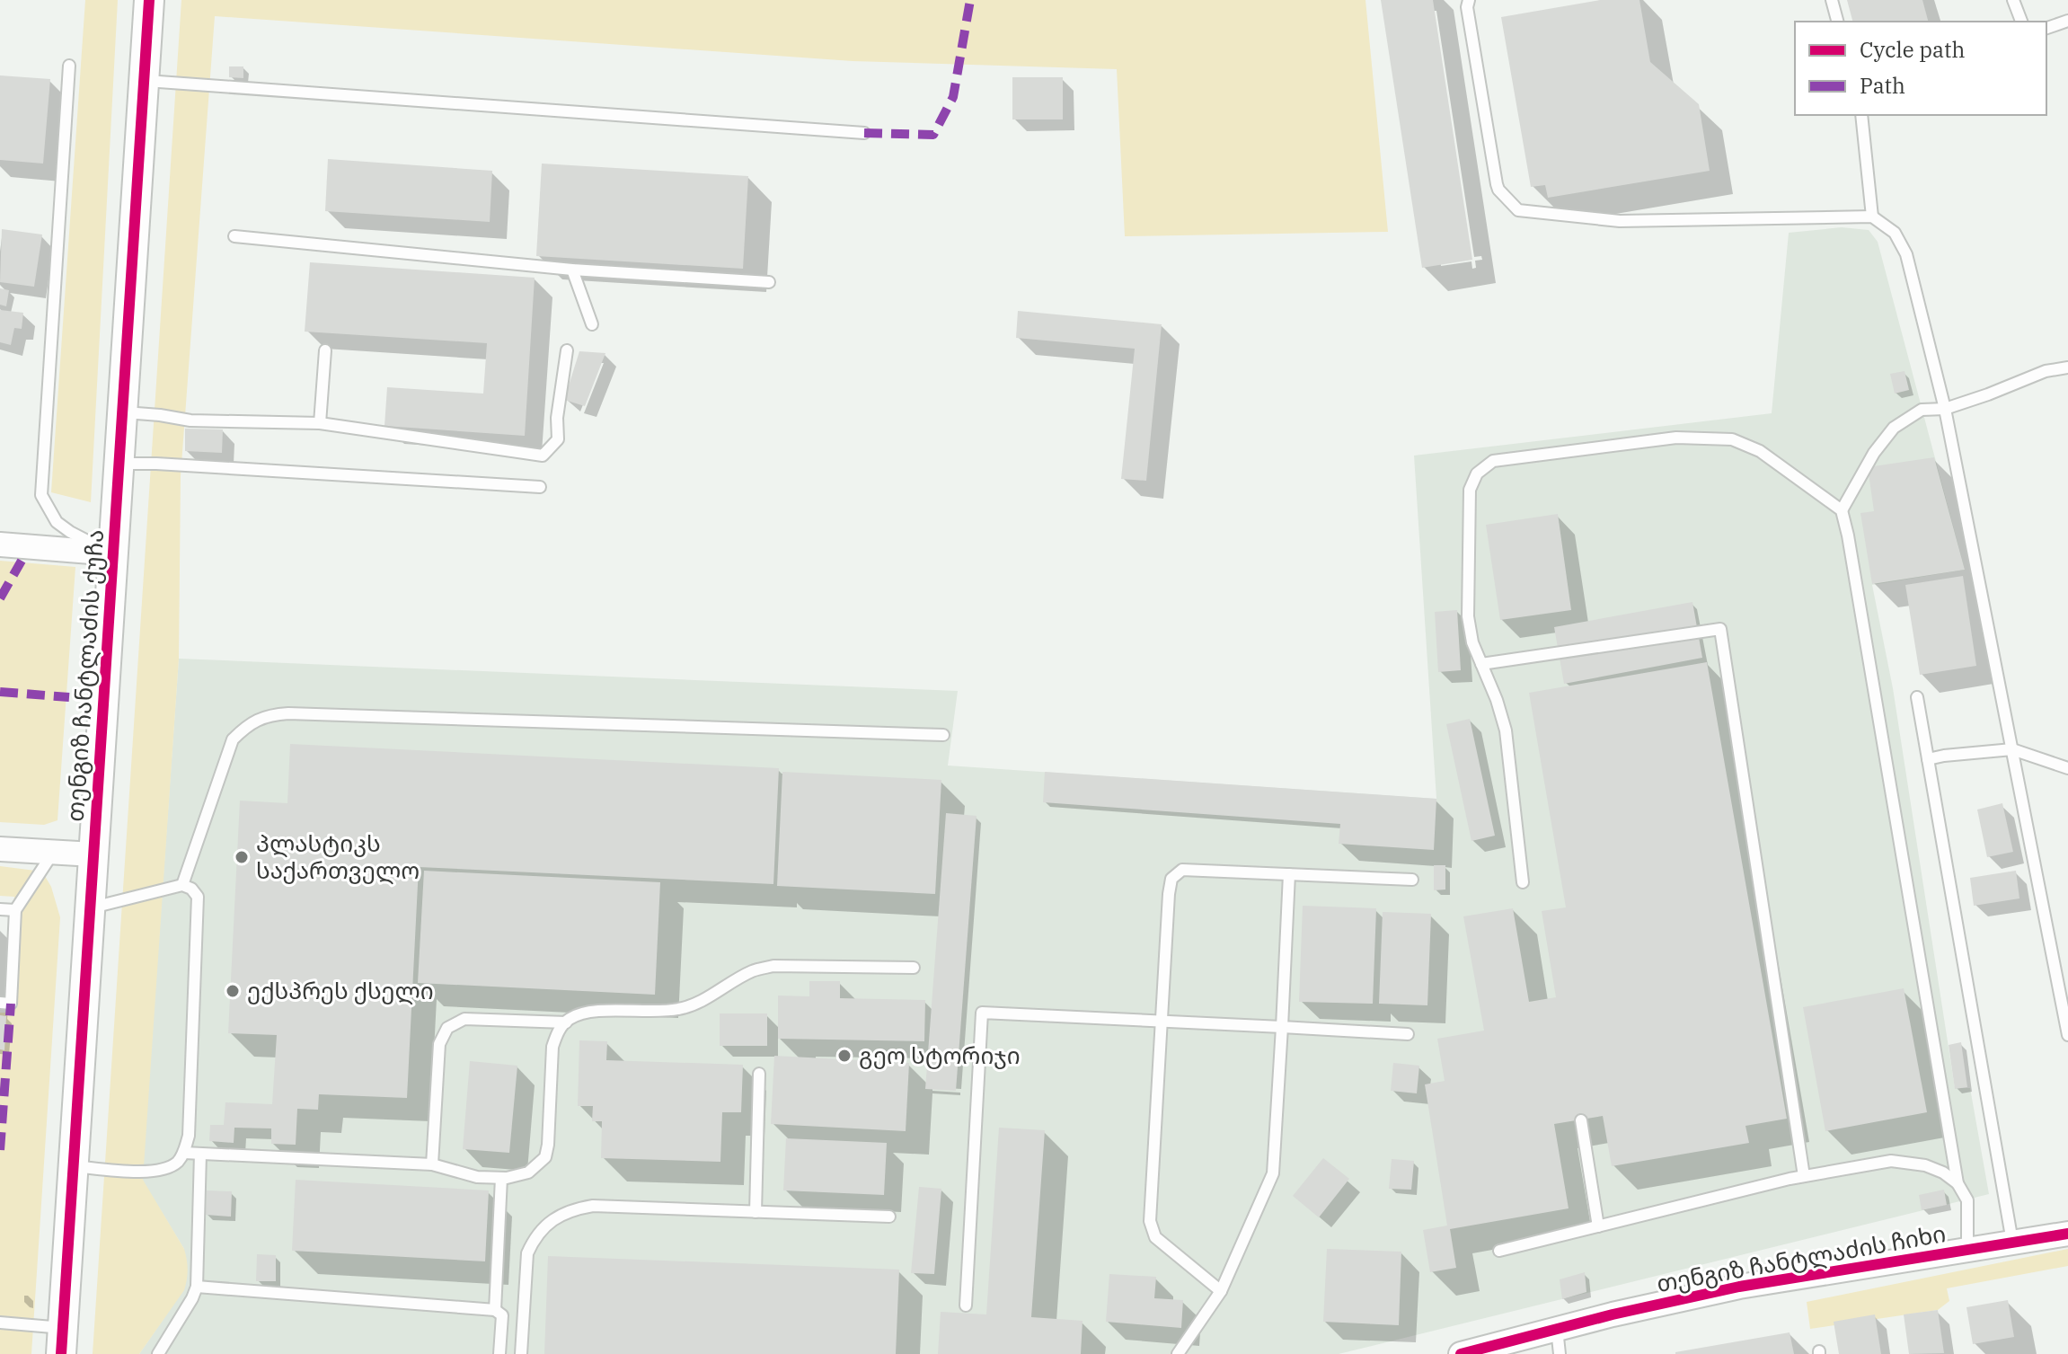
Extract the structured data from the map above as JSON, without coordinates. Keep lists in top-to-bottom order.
{
  "streets": {
    "street": ["თენგიზ ჩანტლაძის ქუჩა", "თენგიზ ჩანტლაძის ჩიხი"]
  },
  "places": ["პლასტიკს საქართველო", "ექსპრეს ქსელი", "გეო სტორიჯი"],
  "legend": ["Cycle path", "Path"]
}
